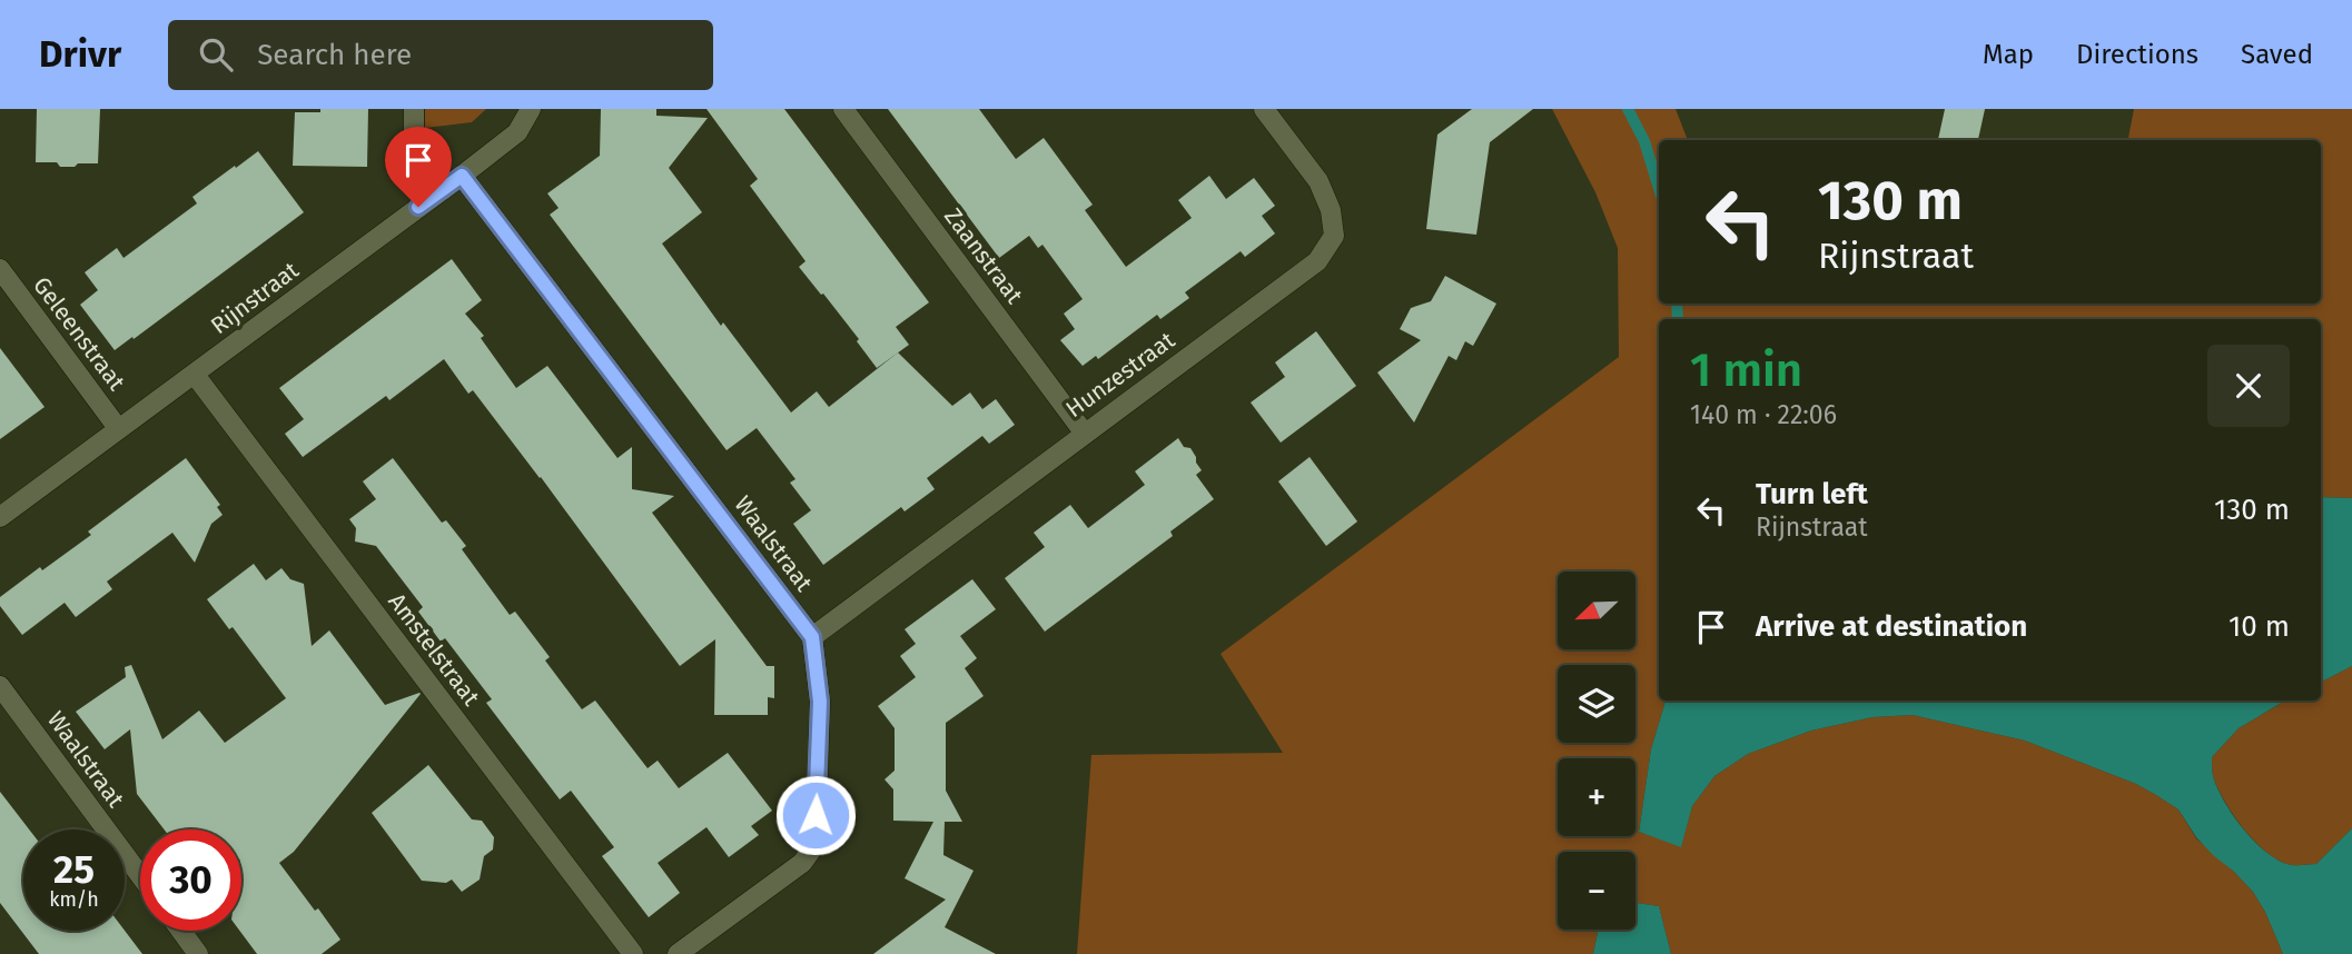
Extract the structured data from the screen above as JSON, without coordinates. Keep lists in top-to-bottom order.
{
  "streets": {
    "street": [
      "Zaanstraat",
      "Rijnstraat",
      "Geleenstraat",
      "Hunzestraat",
      "Waalstraat",
      "Amstelstraat"
    ]
  },
  "crossings": [
    ["Zaanstraat", "Hunzestraat"],
    ["Rijnstraat", "Geleenstraat"],
    ["Rijnstraat", "Waalstraat"],
    ["Rijnstraat", "Amstelstraat"],
    ["Hunzestraat", "Waalstraat"]
  ],
  "north": "bottom left",
  "page": {
    "header": "Drivr",
    "search": "Search here",
    "nav": ["Map", "Directions", "Saved"],
    "turn": ["130 m", "Rijnstraat"],
    "heading": ["1 min", "140 m · 22:06"],
    "list": [
      {
        "name": "Turn left",
        "note": "Rijnstraat",
        "value": "130 m"
      },
      {
        "name": "Arrive at destination",
        "value": "10 m"
      }
    ],
    "map_buttons": ["+", "−"],
    "speed": "25 km/h",
    "limit": "30"
  }
}
